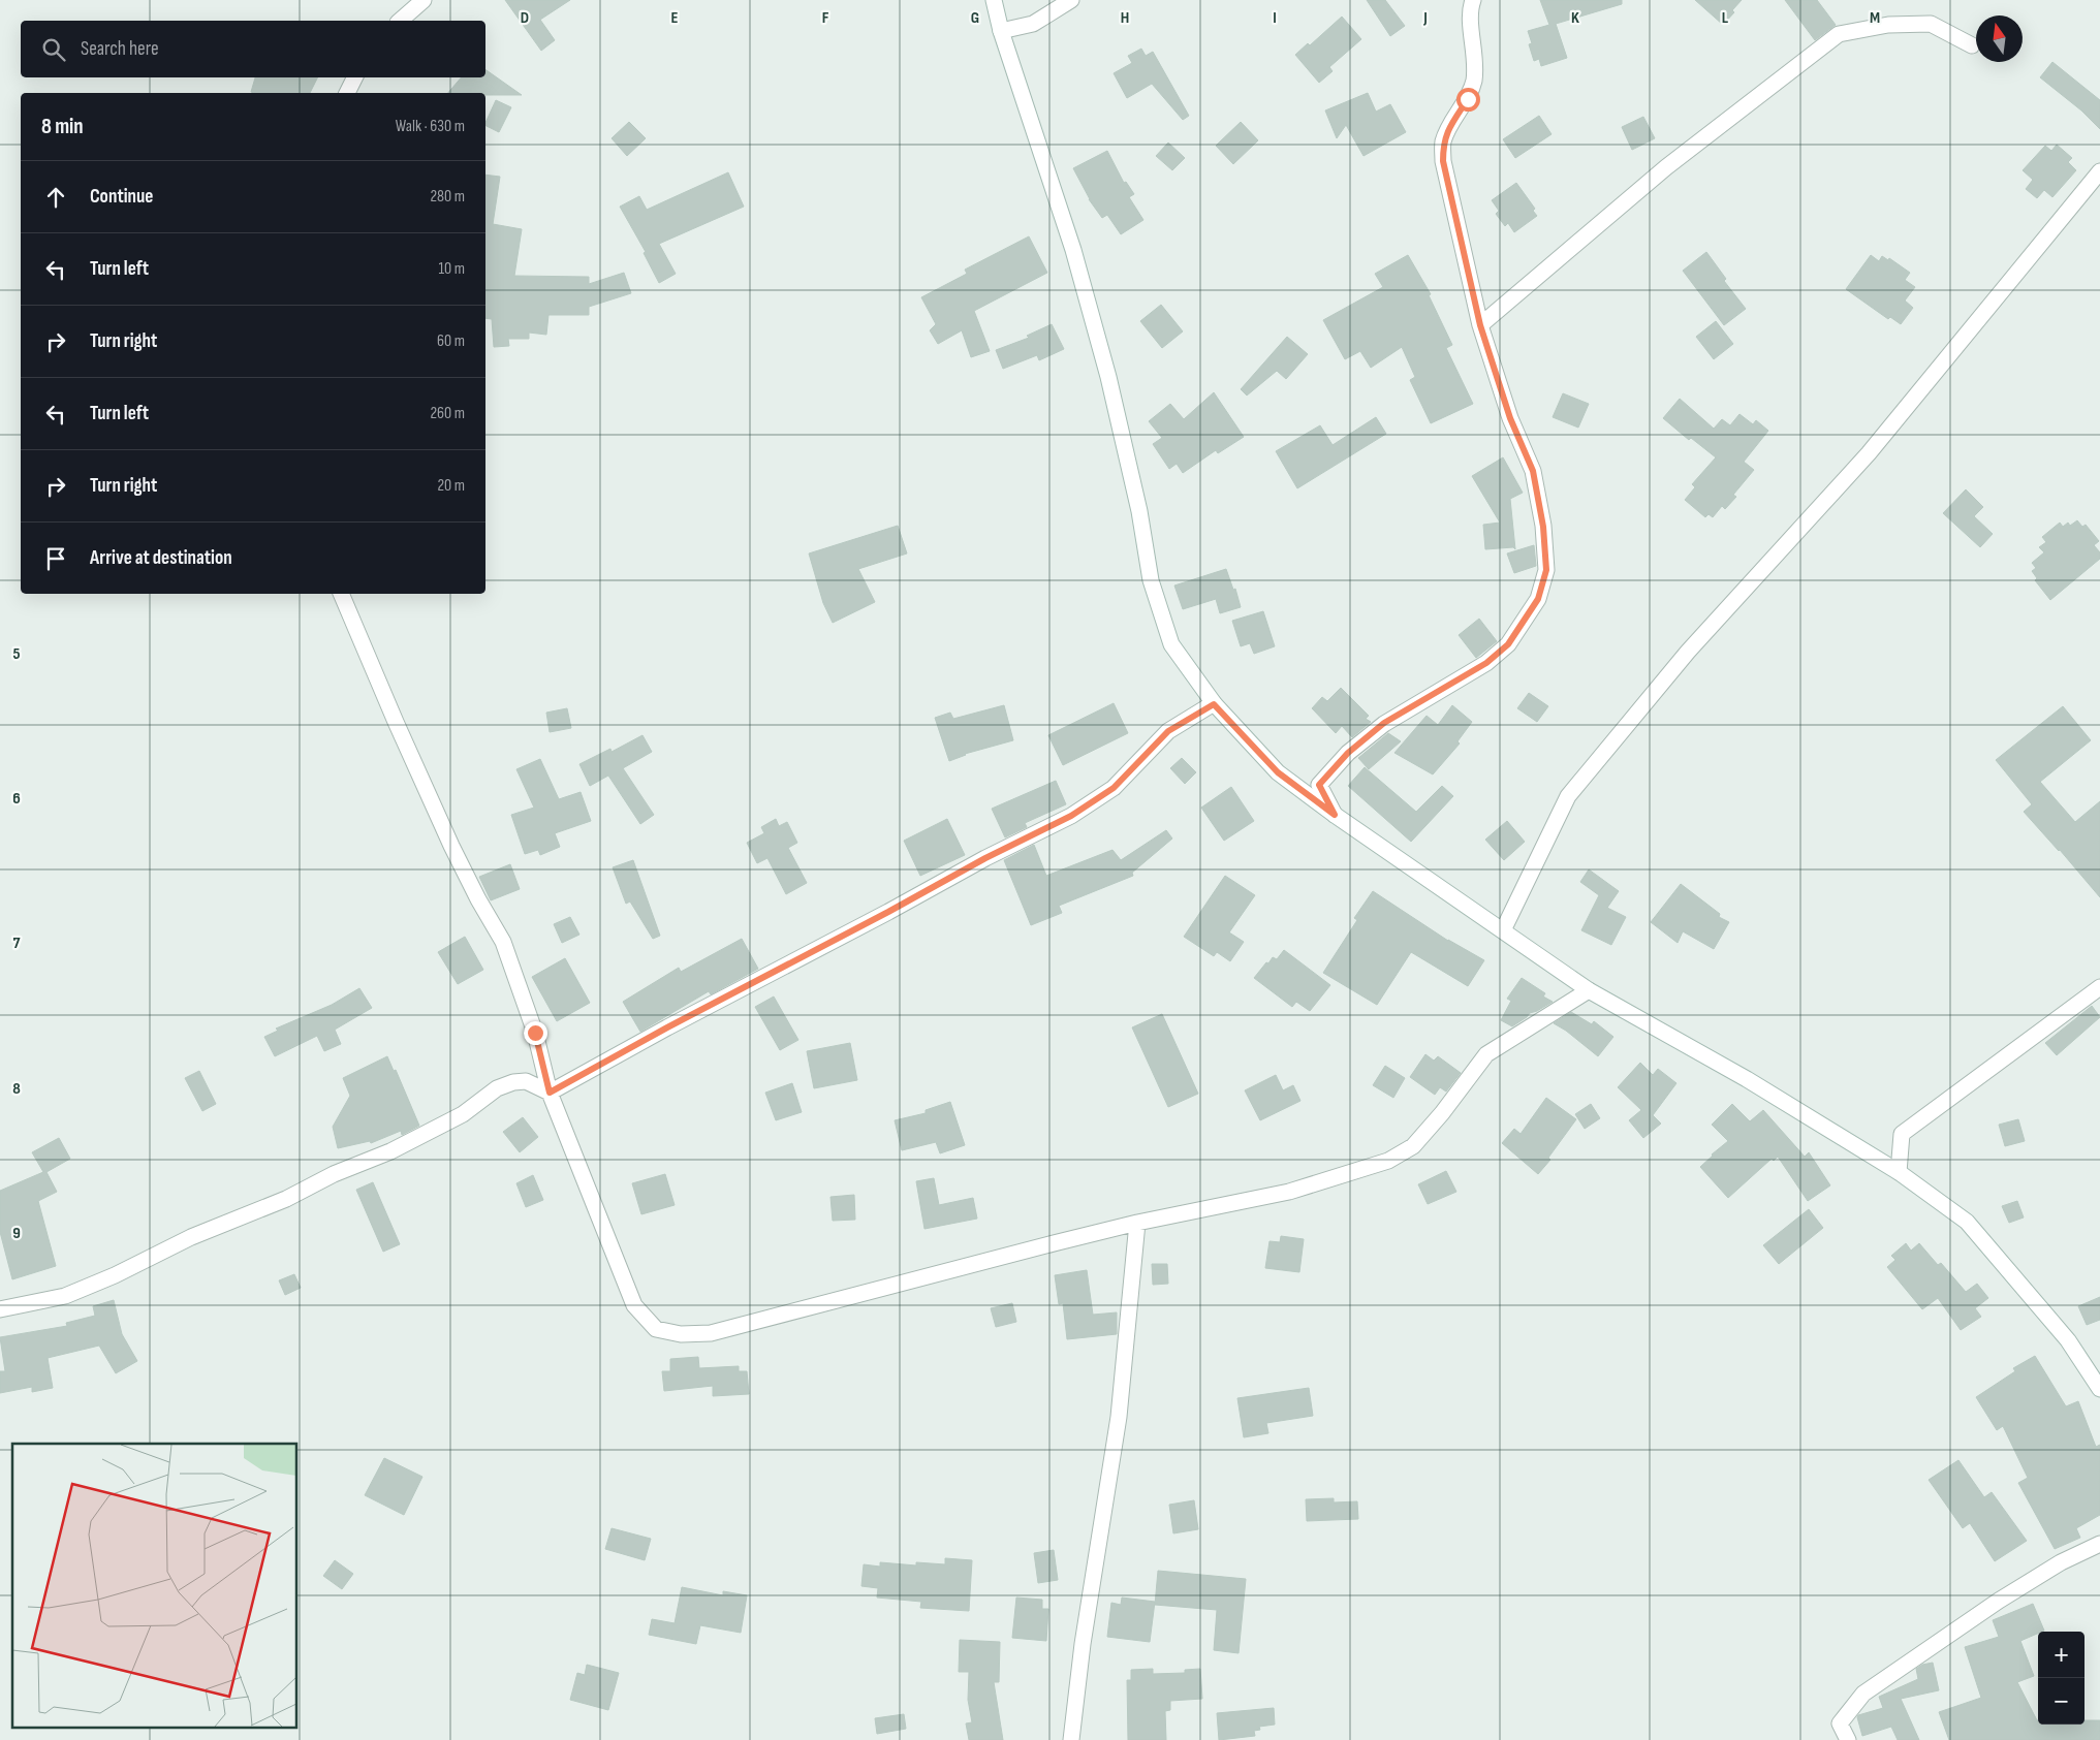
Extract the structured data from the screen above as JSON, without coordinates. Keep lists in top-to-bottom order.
{
  "north": "top",
  "page": {
    "search": "Search here",
    "heading": ["8 min", "Walk · 630 m"],
    "list": [
      ["Continue", "280 m"],
      ["Turn left", "10 m"],
      ["Turn right", "60 m"],
      ["Turn left", "260 m"],
      ["Turn right", "20 m"],
      "Arrive at destination"
    ],
    "map_buttons": ["+", "−"]
  },
  "grid": {
    "columns": [
      "D",
      "E",
      "F",
      "G",
      "H",
      "I",
      "J",
      "K",
      "L",
      "M"
    ],
    "rows": [
      "5",
      "6",
      "7",
      "8",
      "9"
    ]
  }
}
